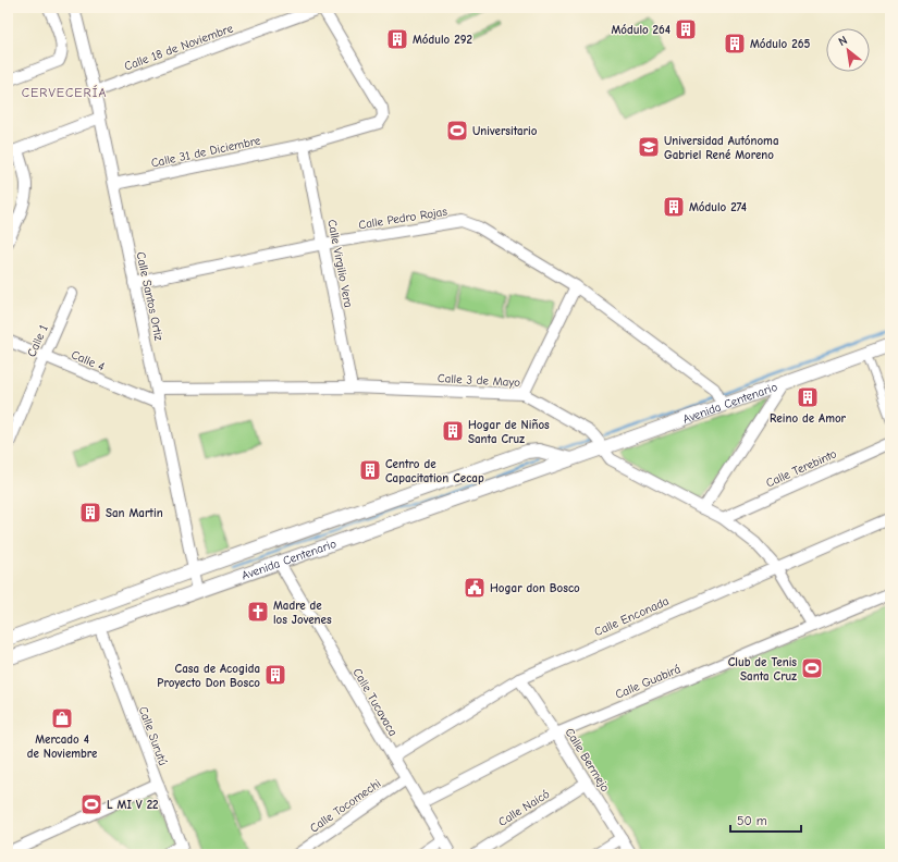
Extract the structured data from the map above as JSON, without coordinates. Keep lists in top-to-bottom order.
{
  "streets": {
    "street": [
      "Calle 18 de Noviembre",
      "Calle 31 de Diciembre",
      "Calle Pedro Rojas",
      "Calle Virgilio Vera",
      "Calle Santos Ortiz",
      "Calle 1",
      "Calle 4",
      "Calle 3 de Mayo",
      "Avenida Centenario",
      "Calle Terebinto",
      "Calle Enconada",
      "Calle Guabirá",
      "Calle Tucavaca",
      "Calle Surutú",
      "Calle Bermejo",
      "Calle Tocomechi",
      "Calle Naicó"
    ]
  },
  "crossings": [
    ["Calle 18 de Noviembre", "Calle 31 de Diciembre"],
    ["Calle 18 de Noviembre", "Calle Santos Ortiz"],
    ["Calle 31 de Diciembre", "Calle Virgilio Vera"],
    ["Calle 31 de Diciembre", "Calle Santos Ortiz"],
    ["Calle Pedro Rojas", "Calle Virgilio Vera"],
    ["Calle Pedro Rojas", "Calle Santos Ortiz"],
    ["Calle Pedro Rojas", "Avenida Centenario"],
    ["Calle Virgilio Vera", "Calle 3 de Mayo"],
    ["Calle Santos Ortiz", "Calle 4"],
    ["Calle Santos Ortiz", "Calle 3 de Mayo"],
    ["Calle Santos Ortiz", "Avenida Centenario"],
    ["Calle 1", "Calle 4"],
    ["Calle 3 de Mayo", "Avenida Centenario"],
    ["Calle 3 de Mayo", "Calle Terebinto"],
    ["Calle 3 de Mayo", "Calle Enconada"],
    ["Calle 3 de Mayo", "Calle Guabirá"],
    ["Avenida Centenario", "Calle Tucavaca"],
    ["Avenida Centenario", "Calle Surutú"],
    ["Calle Enconada", "Calle Tucavaca"],
    ["Calle Enconada", "Calle Bermejo"],
    ["Calle Guabirá", "Calle Tucavaca"],
    ["Calle Guabirá", "Calle Bermejo"],
    ["Calle Tucavaca", "Calle Tocomechi"],
    ["Calle Bermejo", "Calle Naicó"]
  ],
  "districts": ["CERVECERÍA"],
  "places": {
    "building": [
      "Módulo 264",
      "Módulo 292",
      "Módulo 265",
      "Módulo 274",
      "Reino de Amor",
      "Hogar de Niños Santa Cruz",
      "Centro de Capacitation Cecap",
      "San Martin",
      "Casa de Acogida Proyecto Don Bosco"
    ],
    "sports": ["Universitario", "Club de Tenis Santa Cruz", "L MI V 22"],
    "school or university": ["Universidad Autónoma Gabriel René Moreno"],
    "public building": ["Hogar don Bosco"],
    "church": ["Madre de los Jovenes"],
    "shop": ["Mercado 4 de Noviembre"]
  },
  "scale_bar": "50 m",
  "north": "top left"
}
